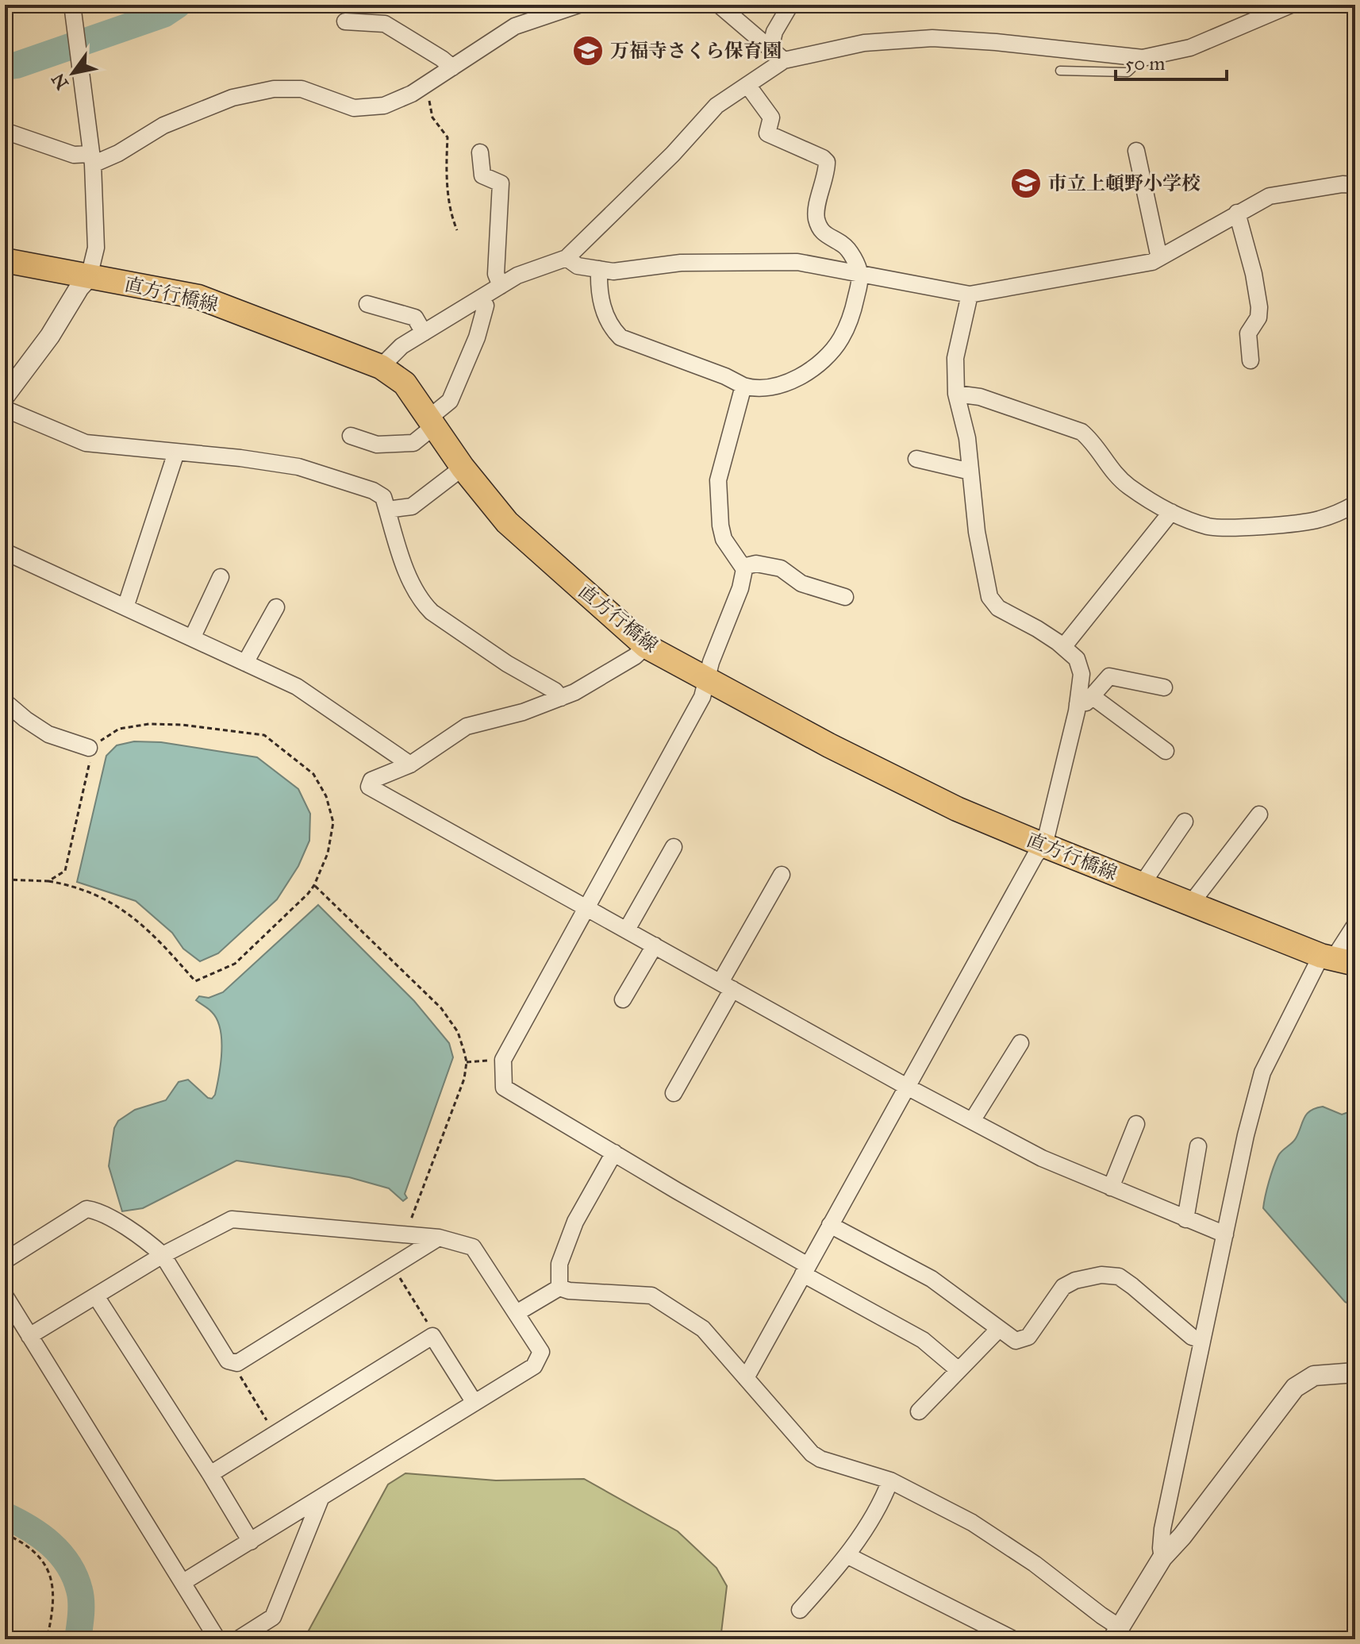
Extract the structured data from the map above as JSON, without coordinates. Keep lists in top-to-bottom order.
{
  "streets": {
    "main road": ["直方行橋線"]
  },
  "places": {
    "school or university": ["万福寺さくら保育園", "市立上頓野小学校"]
  },
  "scale_bar": "50 m",
  "north": "bottom left"
}
